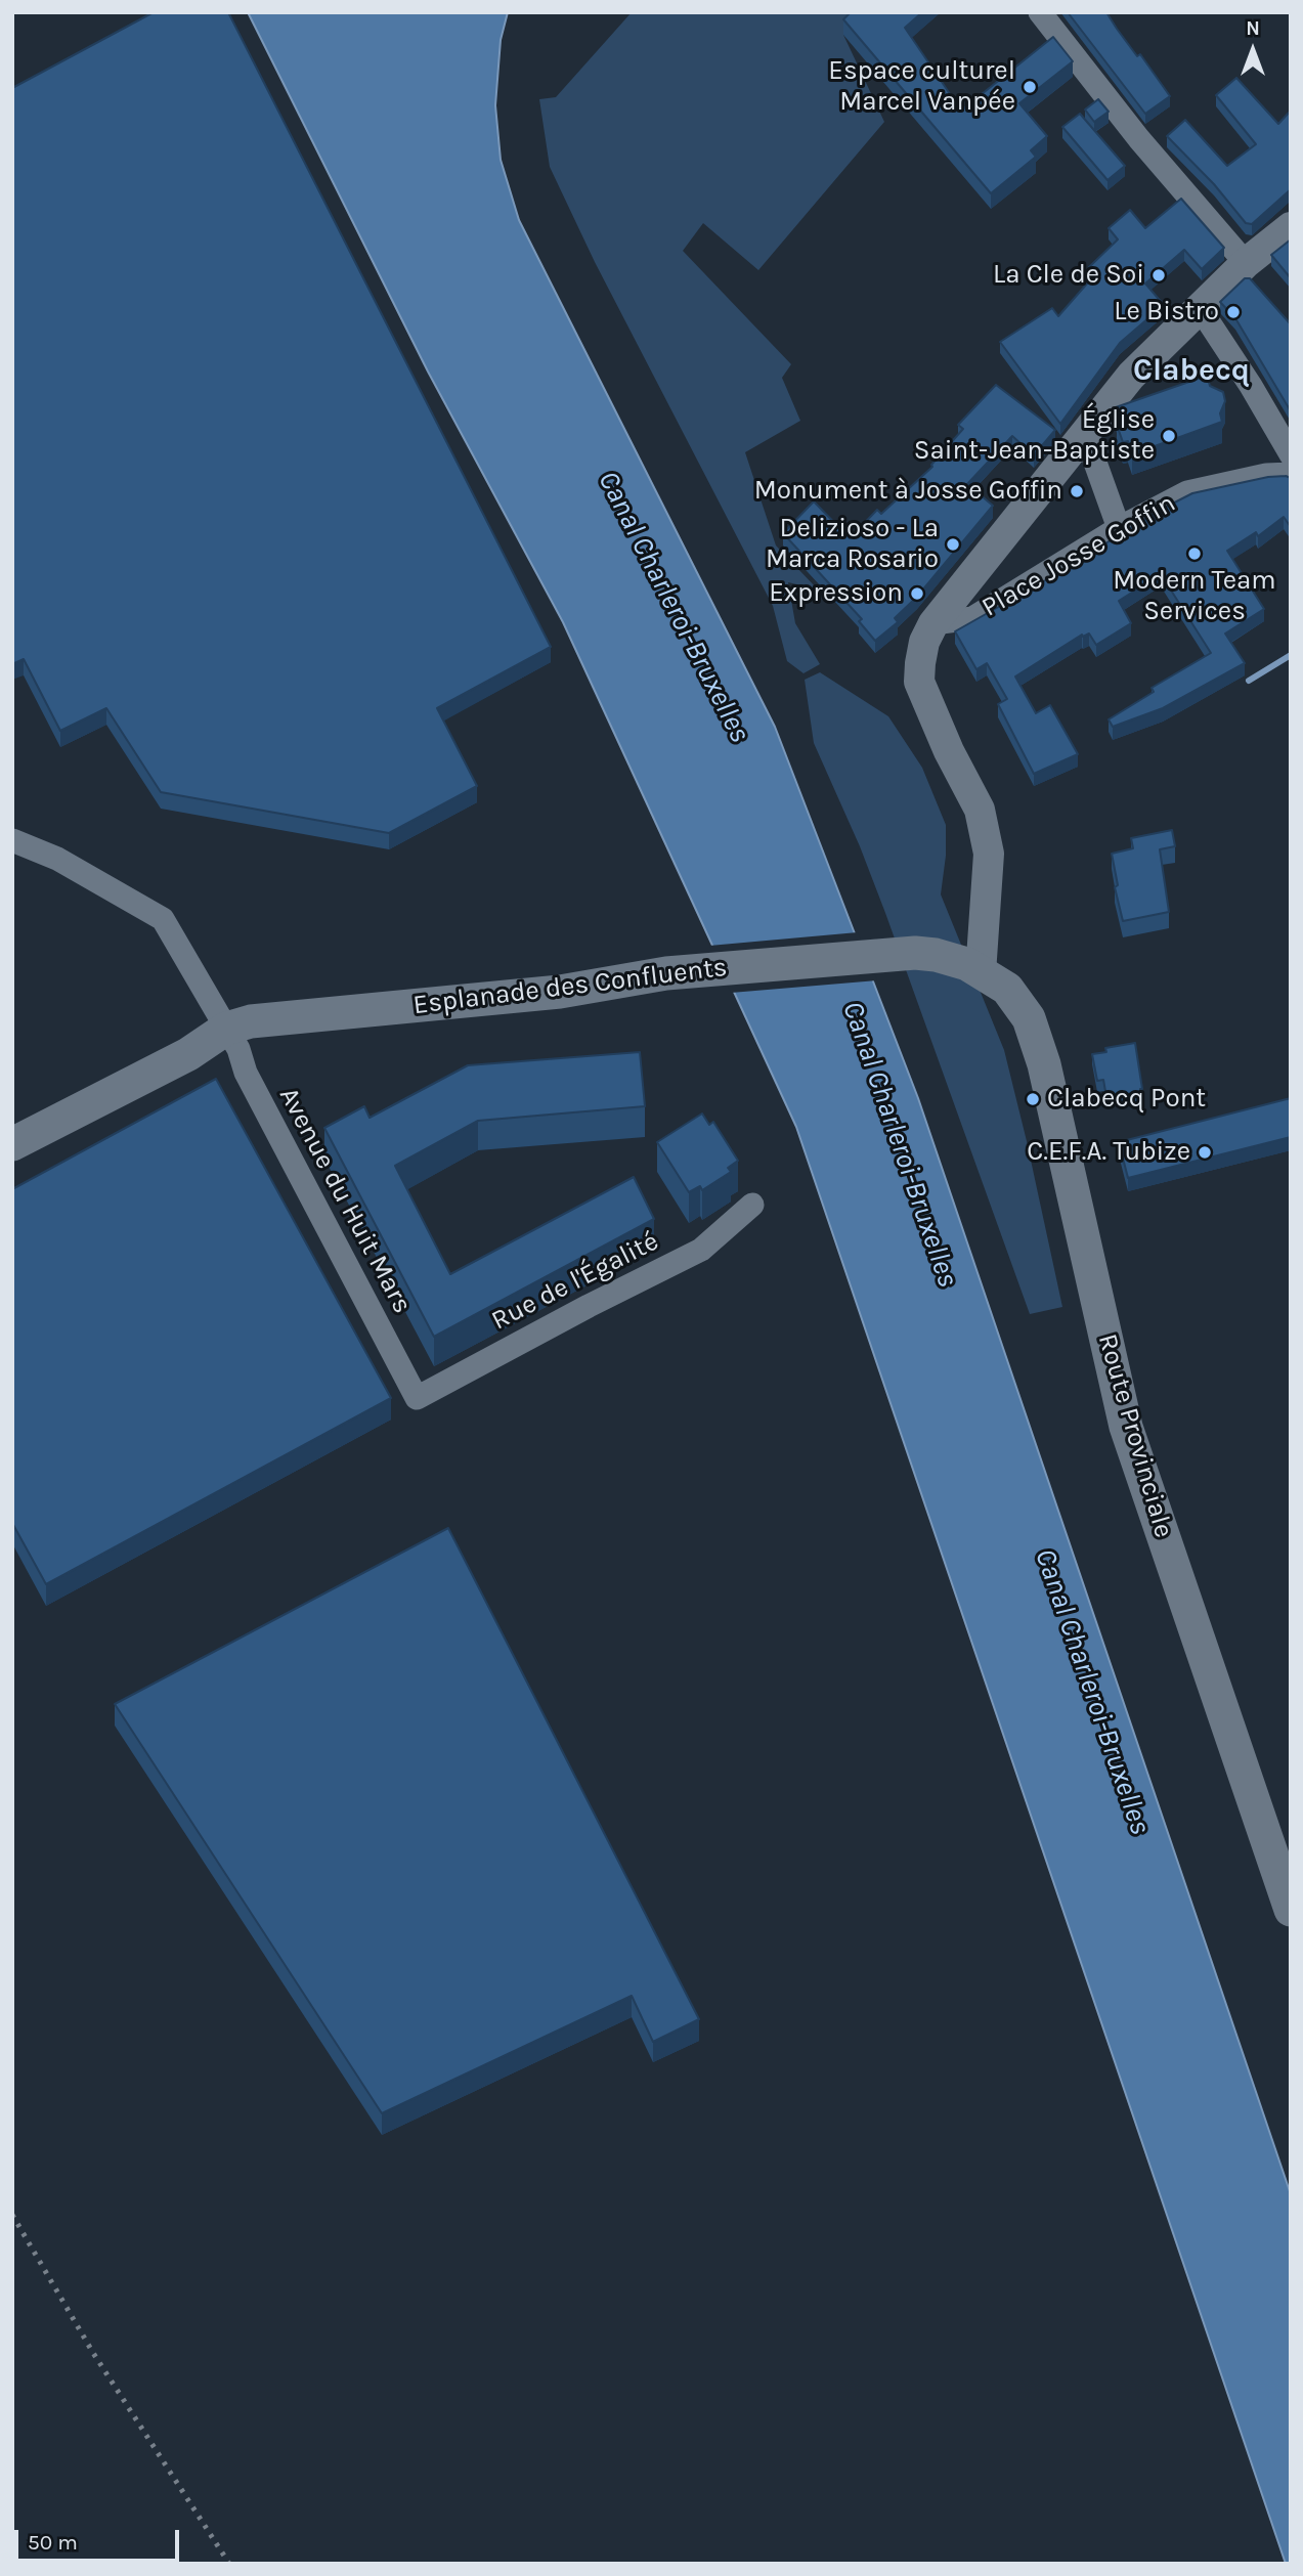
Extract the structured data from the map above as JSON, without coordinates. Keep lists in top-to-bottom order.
{
  "streets": {
    "main road": ["Esplanade des Confluents", "Route Provinciale"],
    "street": ["Place Josse Goffin", "Avenue du Huit Mars", "Rue de l'Égalité"]
  },
  "crossings": [
    ["Esplanade des Confluents", "Avenue du Huit Mars"],
    ["Esplanade des Confluents", "Route Provinciale"],
    ["Avenue du Huit Mars", "Rue de l'Égalité"]
  ],
  "districts": ["Clabecq"],
  "water": ["Canal Charleroi-Bruxelles"],
  "places": [
    "Espace culturel Marcel Vanpée",
    "La Cle de Soi",
    "Le Bistro",
    "Église Saint-Jean-Baptiste",
    "Monument à Josse Goffin",
    "Delizioso - La Marca Rosario",
    "Modern Team Services",
    "Expression",
    "Clabecq Pont",
    "C.E.F.A. Tubize"
  ],
  "scale_bar": "50 m",
  "north": "top"
}
